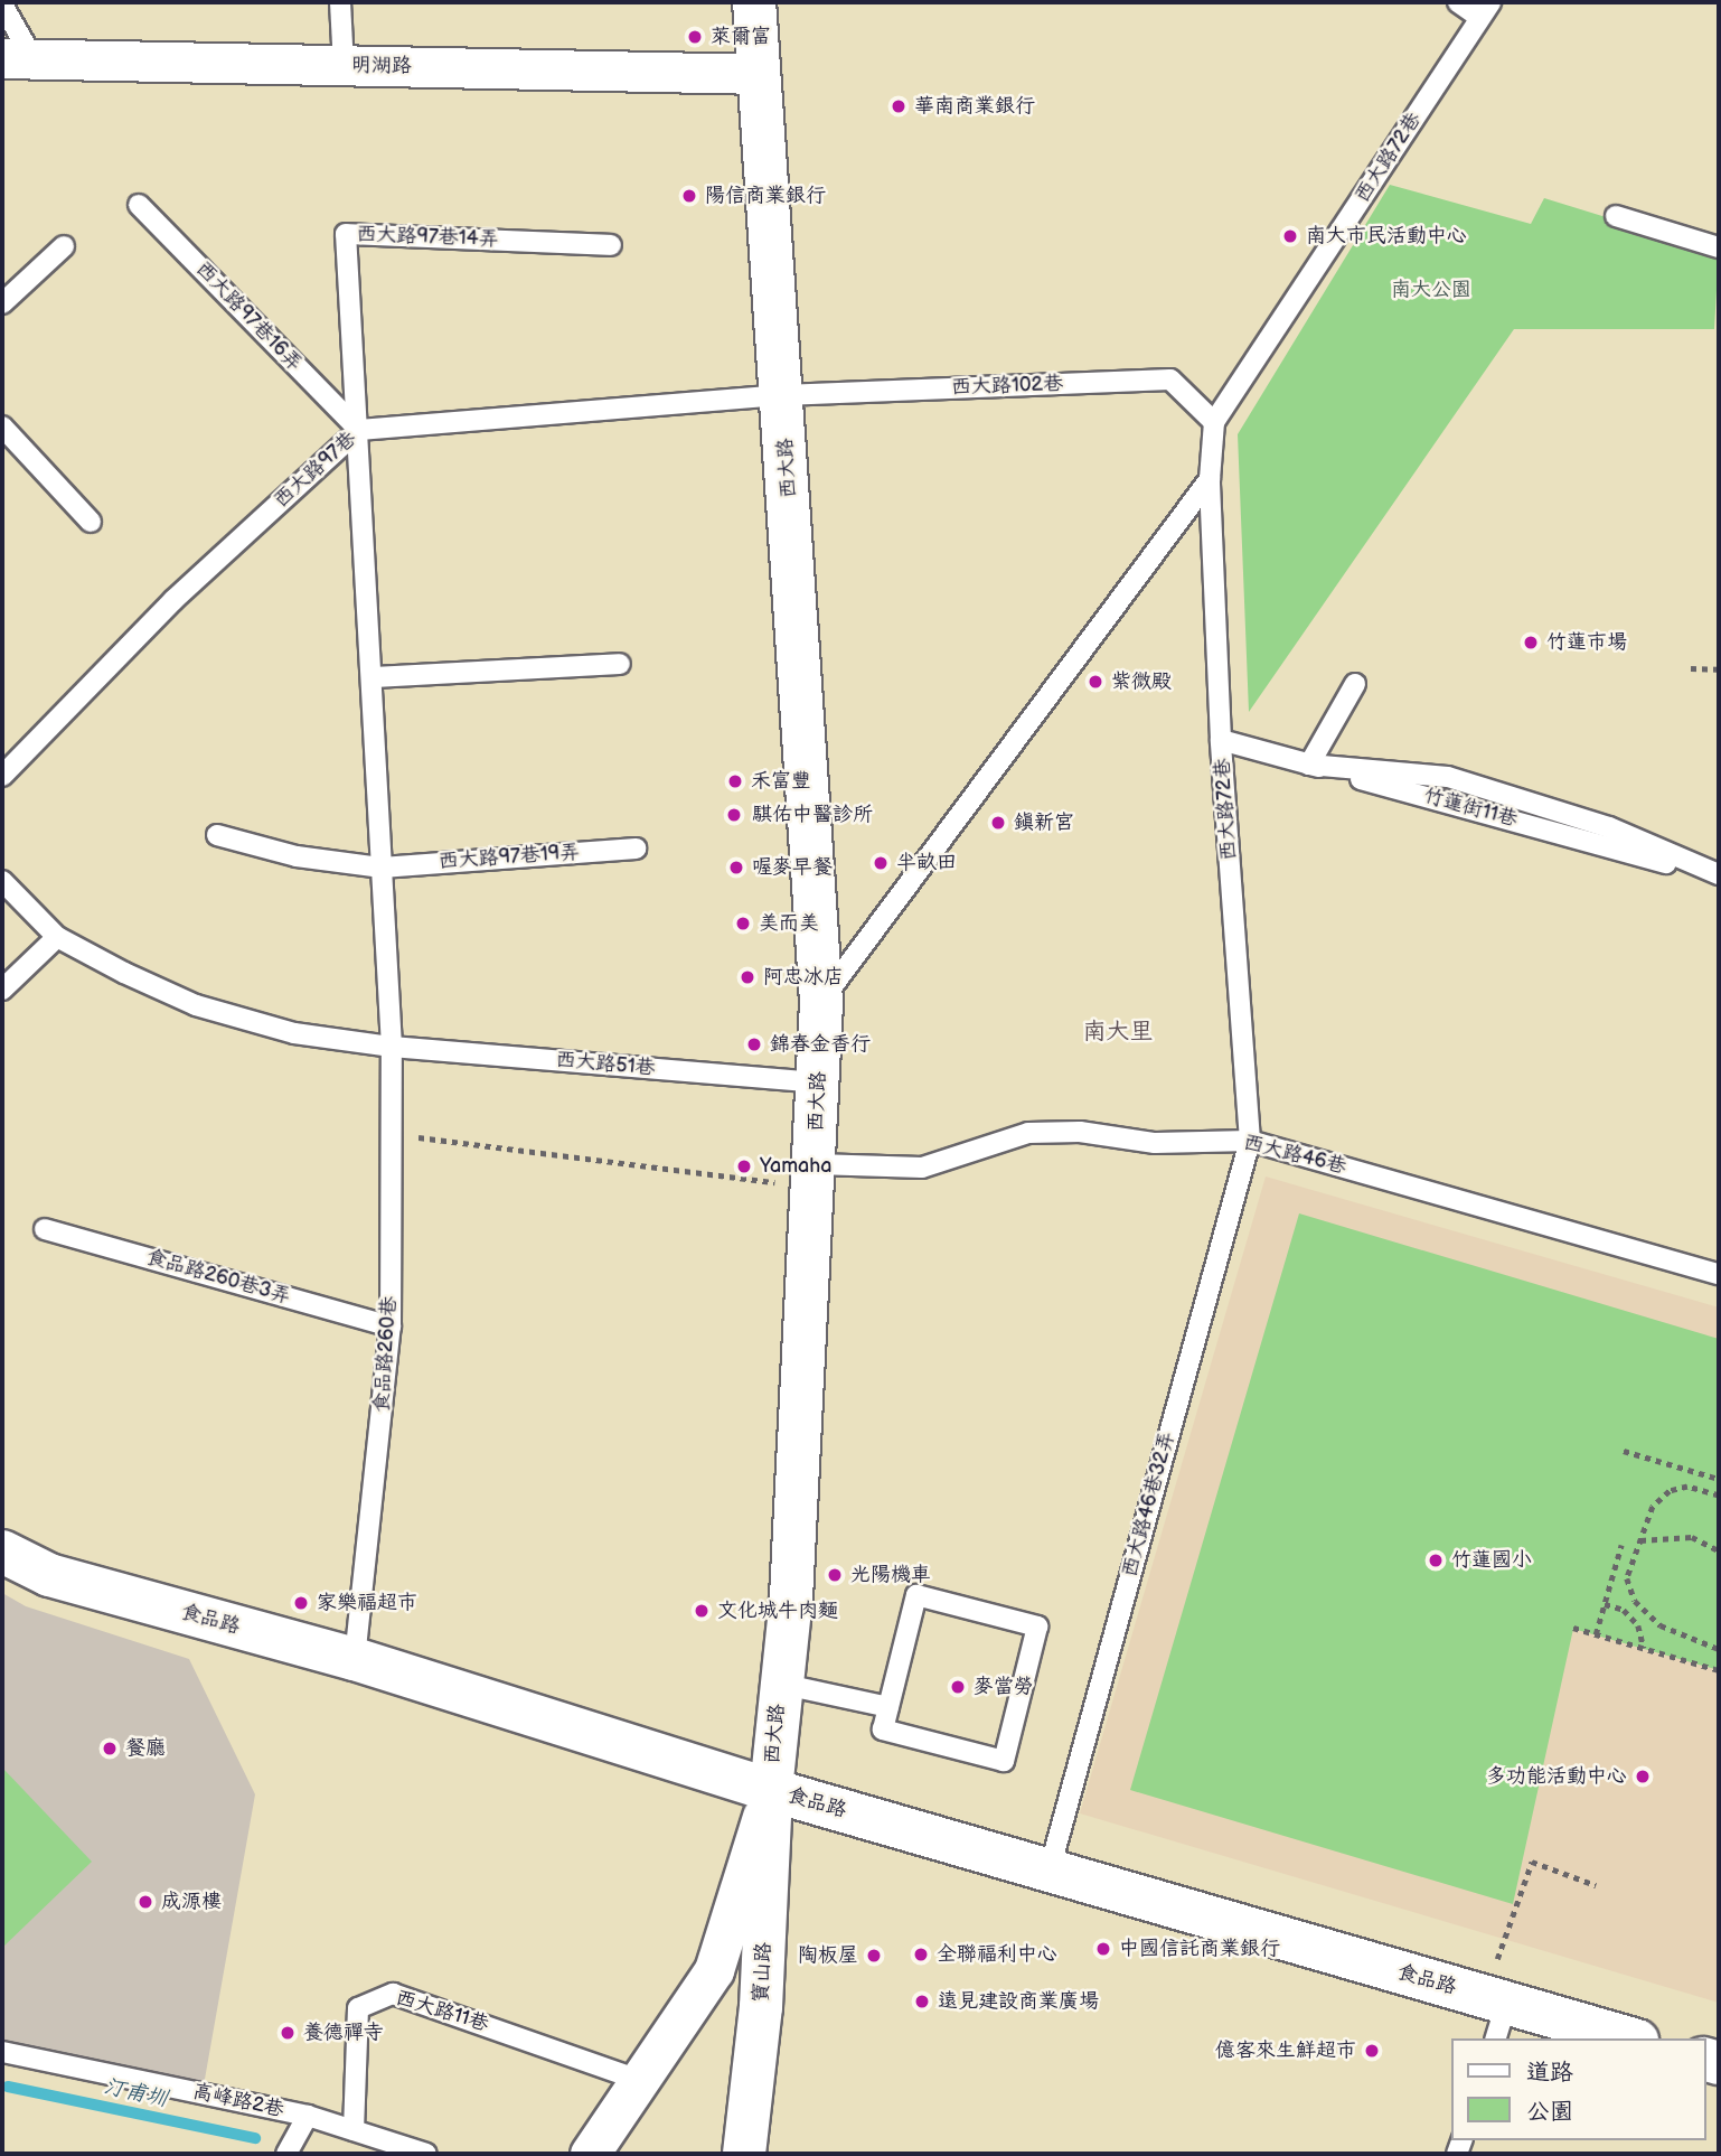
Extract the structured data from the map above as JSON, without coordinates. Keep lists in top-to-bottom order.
{
  "streets": {
    "street": [
      "明湖路",
      "西大路",
      "食品路",
      "寶山路"
    ],
    "lane": [
      "西大路72巷",
      "西大路97巷14弄",
      "西大路97巷16弄",
      "西大路102巷",
      "西大路97巷",
      "竹蓮街11巷",
      "西大路97巷19弄",
      "西大路51巷",
      "西大路46巷",
      "食品路260巷3弄",
      "食品路260巷",
      "西大路46巷32弄",
      "西大路11巷",
      "高峰路2巷"
    ]
  },
  "crossings": [
    ["明湖路", "西大路"],
    ["西大路72巷", "西大路102巷"],
    ["西大路72巷", "竹蓮街11巷"],
    ["西大路72巷", "西大路46巷"],
    ["西大路72巷", "西大路46巷32弄"],
    ["西大路97巷14弄", "西大路97巷16弄"],
    ["西大路97巷14弄", "西大路97巷"],
    ["西大路97巷16弄", "西大路97巷"],
    ["西大路102巷", "西大路"],
    ["西大路102巷", "西大路97巷"],
    ["西大路", "西大路97巷"],
    ["西大路", "西大路51巷"],
    ["西大路", "西大路46巷"],
    ["西大路", "食品路"],
    ["西大路", "寶山路"],
    ["西大路", "西大路11巷"],
    ["西大路51巷", "食品路260巷"],
    ["西大路46巷", "西大路46巷32弄"],
    ["食品路260巷3弄", "食品路260巷"],
    ["食品路260巷", "食品路"],
    ["西大路46巷32弄", "食品路"],
    ["食品路", "寶山路"],
    ["西大路11巷", "高峰路2巷"]
  ],
  "districts": ["南大里"],
  "water": ["汀甫圳"],
  "parks": ["南大公園"],
  "places": [
    "萊爾富",
    "華南商業銀行",
    "陽信商業銀行",
    "南大市民活動中心",
    "竹蓮市場",
    "紫微殿",
    "禾富豐",
    "騏佑中醫診所",
    "鎮新宮",
    "半畝田",
    "喔麥早餐",
    "美而美",
    "阿忠冰店",
    "錦春金香行",
    "Yamaha",
    "竹蓮國小",
    "光陽機車",
    "家樂福超市",
    "文化城牛肉麵",
    "麥當勞",
    "餐廳",
    "多功能活動中心",
    "成源樓",
    "中國信託商業銀行",
    "全聯福利中心",
    "陶板屋",
    "遠見建設商業廣場",
    "養德禪寺",
    "億客來生鮮超市"
  ],
  "legend": ["道路", "公園"]
}
